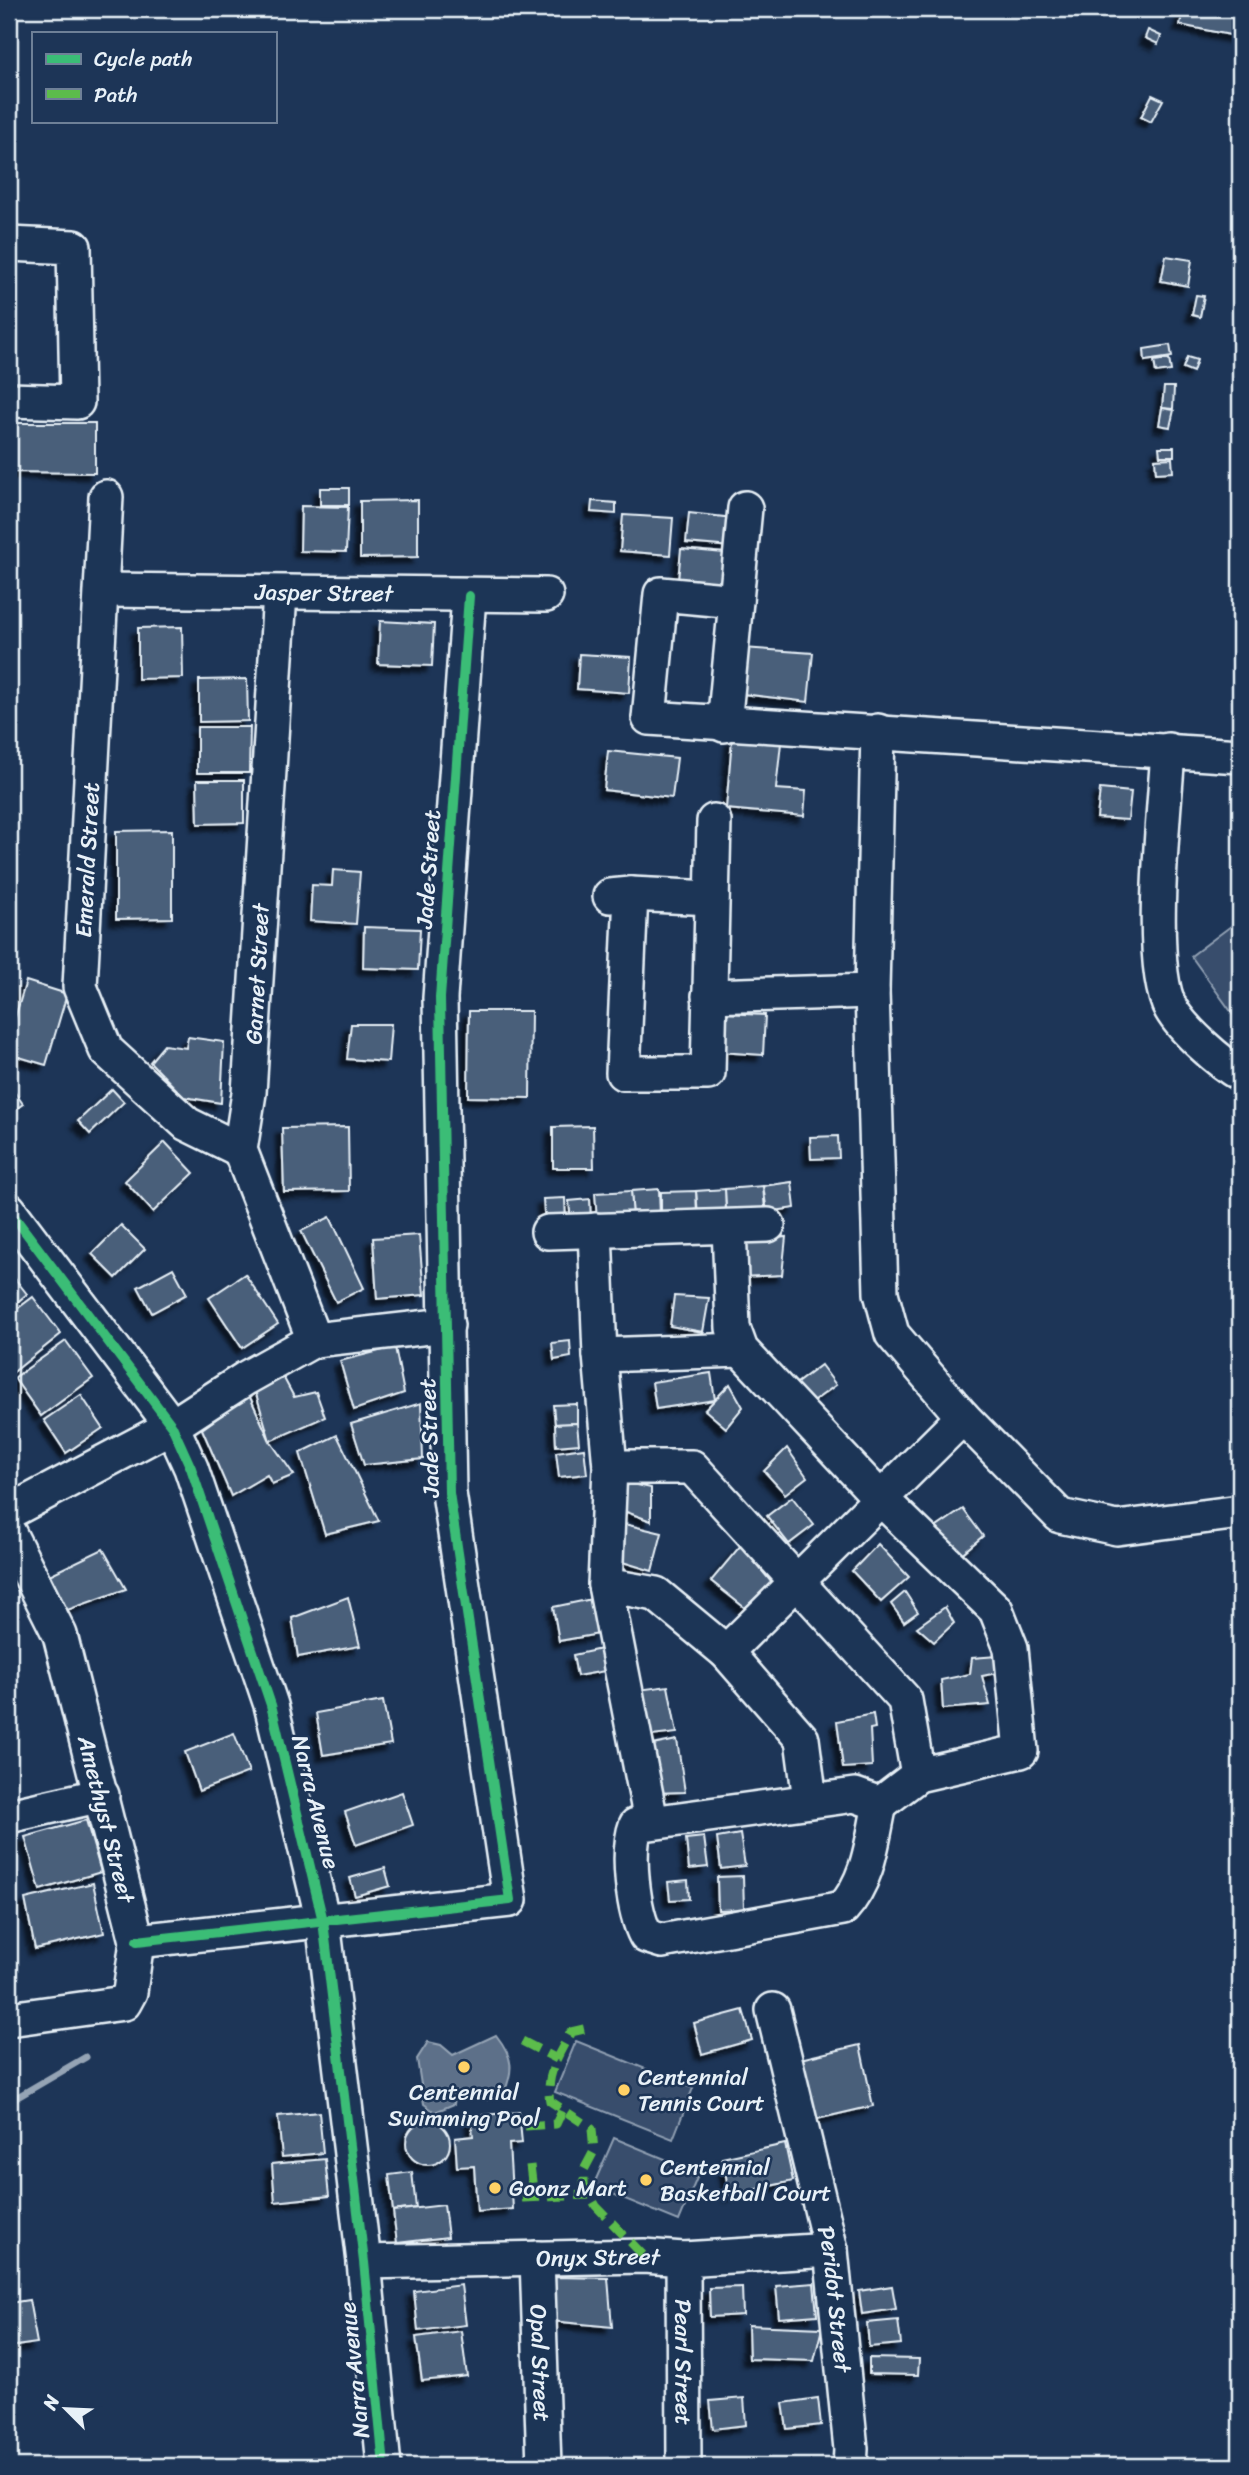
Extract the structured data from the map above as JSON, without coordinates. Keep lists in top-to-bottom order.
{
  "streets": {
    "street": [
      "Jasper Street",
      "Emerald Street",
      "Jade Street",
      "Garnet Street",
      "Narra Avenue",
      "Amethyst Street",
      "Onyx Street",
      "Peridot Street",
      "Opal Street",
      "Pearl Street"
    ]
  },
  "crossings": [
    ["Jasper Street", "Emerald Street"],
    ["Jasper Street", "Jade Street"],
    ["Jasper Street", "Garnet Street"],
    ["Emerald Street", "Garnet Street"],
    ["Jade Street", "Narra Avenue"],
    ["Jade Street", "Amethyst Street"],
    ["Narra Avenue", "Onyx Street"],
    ["Onyx Street", "Peridot Street"],
    ["Onyx Street", "Opal Street"],
    ["Onyx Street", "Pearl Street"]
  ],
  "places": [
    "Centennial Swimming Pool",
    "Centennial Tennis Court",
    "Centennial Basketball Court",
    "Goonz Mart"
  ],
  "legend": ["Cycle path", "Path"],
  "north": "top left"
}
